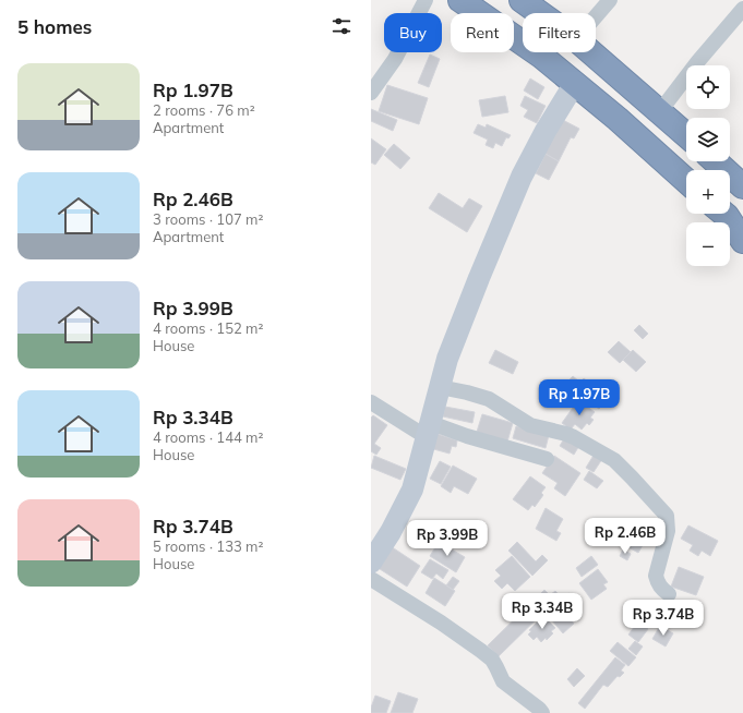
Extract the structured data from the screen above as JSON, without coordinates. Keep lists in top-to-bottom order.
{
  "page": {
    "heading": "5 homes",
    "chip": ["Buy", "Rent", "Filters"],
    "list": [
      {
        "name": "Rp 1.97B",
        "note": "2 rooms · 76 m² · Apartment"
      },
      {
        "name": "Rp 2.46B",
        "note": "3 rooms · 107 m² · Apartment"
      },
      {
        "name": "Rp 3.99B",
        "note": "4 rooms · 152 m² · House"
      },
      {
        "name": "Rp 3.34B",
        "note": "4 rooms · 144 m² · House"
      },
      {
        "name": "Rp 3.74B",
        "note": "5 rooms · 133 m² · House"
      }
    ],
    "map_buttons": ["+", "−"],
    "price": [
      "Rp 1.97B",
      "Rp 2.46B",
      "Rp 3.99B",
      "Rp 3.34B",
      "Rp 3.74B"
    ]
  }
}
